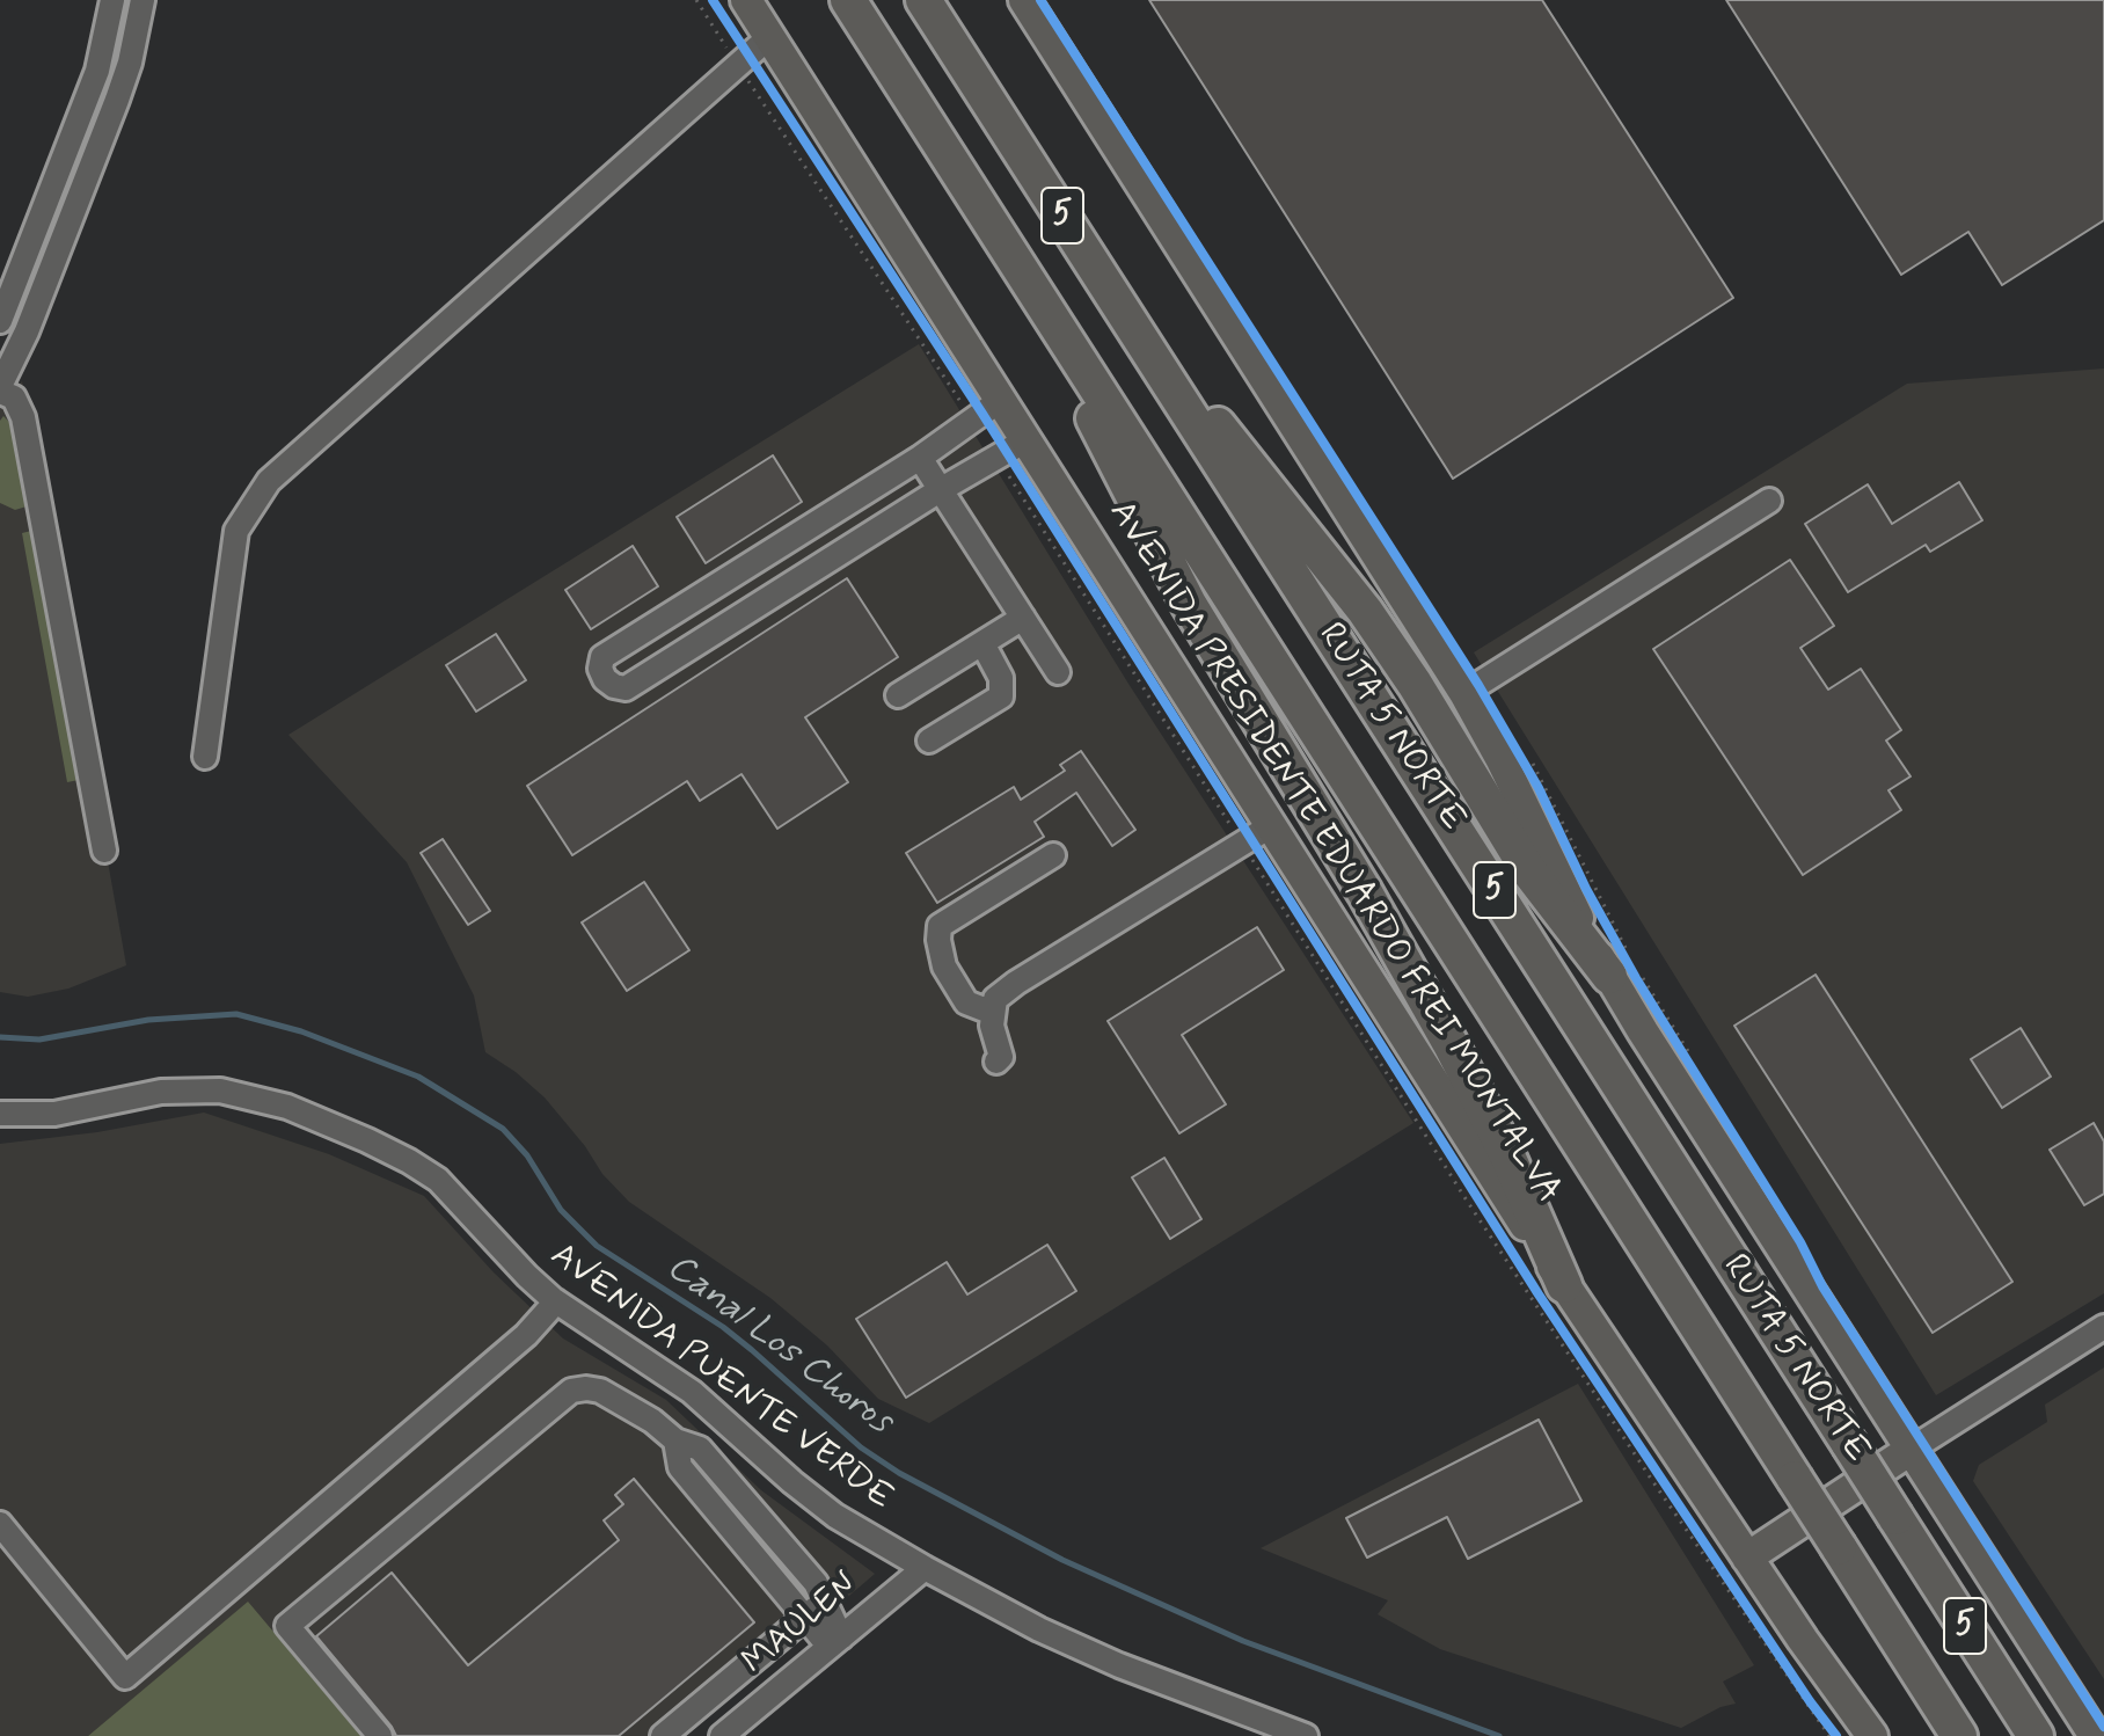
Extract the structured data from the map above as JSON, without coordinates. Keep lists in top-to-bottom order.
{
  "streets": {
    "highway": ["5", "RUTA 5 NORTE"],
    "main road": ["AVENIDA PRESIDENTE EDUARDO FREI MONTALVA"],
    "street": ["AVENIDA PUENTE VERDE", "MAULEN"]
  },
  "crossings": [
    ["AVENIDA PUENTE VERDE", "MAULEN"]
  ],
  "water": ["Canal Los Choros"]
}
